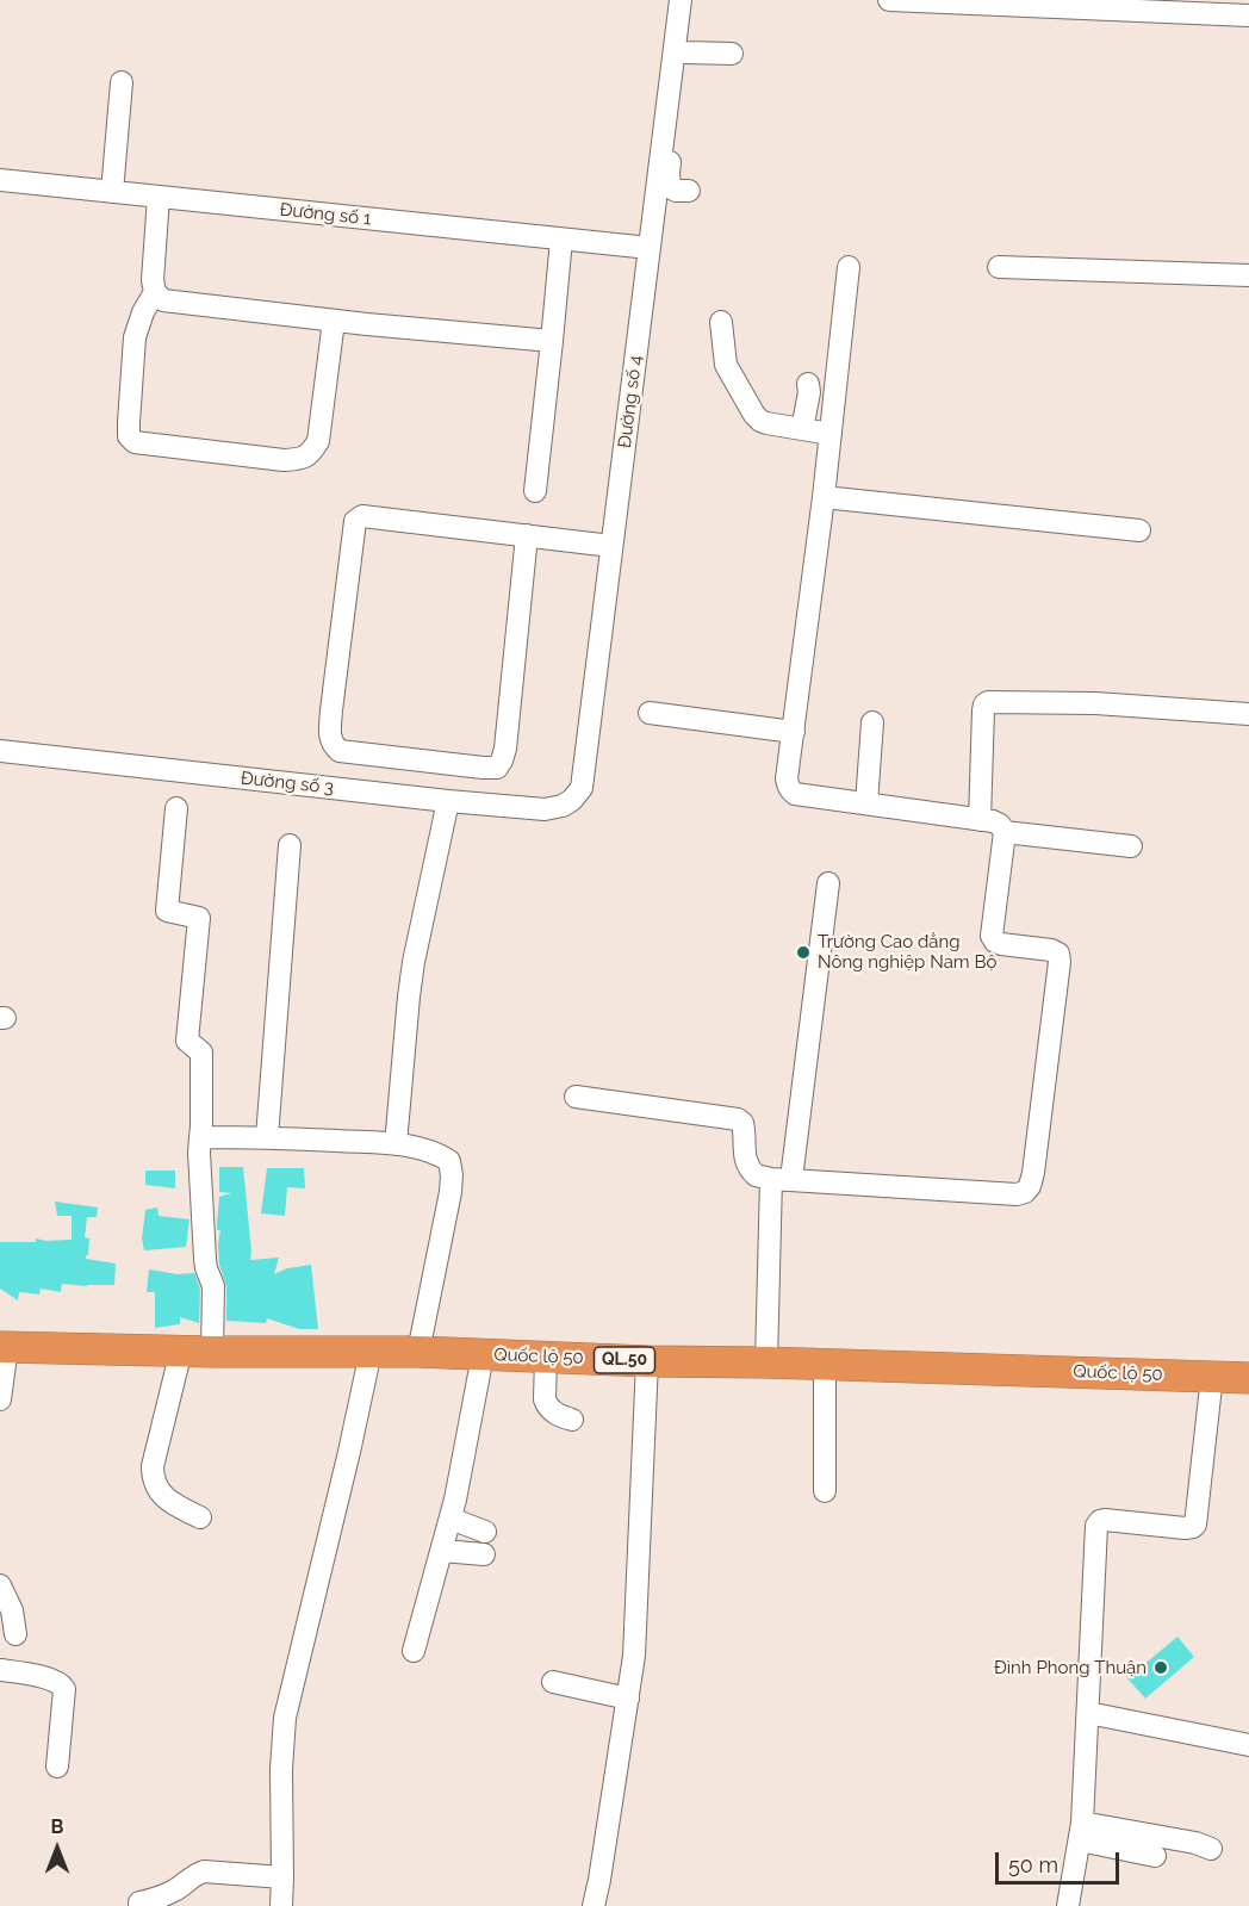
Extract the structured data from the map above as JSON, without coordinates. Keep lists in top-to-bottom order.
{
  "streets": {
    "highway": ["Quốc lộ 50", "QL.50"],
    "street": ["Đường số 1", "Đường số 4", "Đường số 3"]
  },
  "crossings": [
    ["Đường số 1", "Đường số 4"],
    ["Đường số 4", "Đường số 3"]
  ],
  "places": ["Trường Cao đẳng Nông nghiệp Nam Bộ", "Đình Phong Thuận"],
  "scale_bar": "50 m",
  "north": "top"
}
